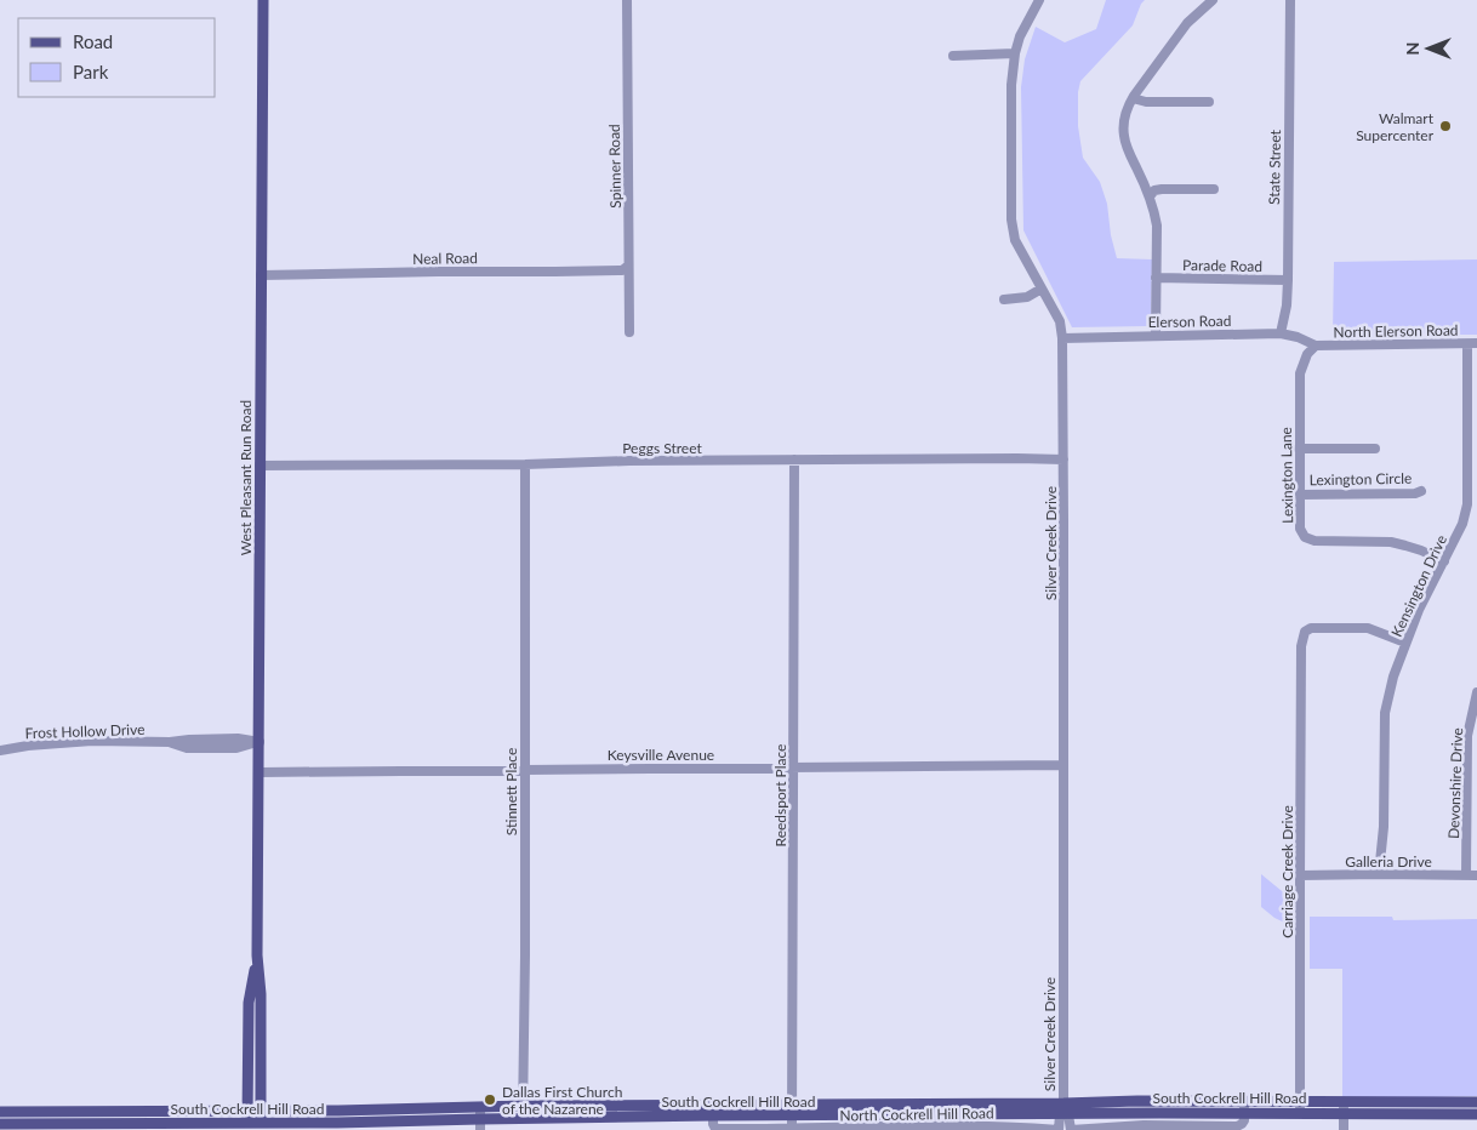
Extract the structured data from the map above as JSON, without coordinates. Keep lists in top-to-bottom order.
{
  "streets": {
    "main road": ["West Pleasant Run Road", "South Cockrell Hill Road"],
    "street": [
      "Spinner Road",
      "State Street",
      "Neal Road",
      "Parade Road",
      "Elerson Road",
      "North Elerson Road",
      "Peggs Street",
      "Lexington Lane",
      "Lexington Circle",
      "Silver Creek Drive",
      "Kensington Drive",
      "Frost Hollow Drive",
      "Keysville Avenue",
      "Devonshire Drive",
      "Stinnett Place",
      "Reedsport Place",
      "Galleria Drive",
      "Carriage Creek Drive",
      "North Cockrell Hill Road"
    ]
  },
  "crossings": [
    ["Spinner Road", "Neal Road"],
    ["State Street", "Parade Road"],
    ["State Street", "Elerson Road"],
    ["Neal Road", "West Pleasant Run Road"],
    ["Elerson Road", "North Elerson Road"],
    ["Elerson Road", "Lexington Lane"],
    ["Elerson Road", "Silver Creek Drive"],
    ["North Elerson Road", "Lexington Lane"],
    ["North Elerson Road", "Kensington Drive"],
    ["Peggs Street", "West Pleasant Run Road"],
    ["Peggs Street", "Silver Creek Drive"],
    ["Peggs Street", "Stinnett Place"],
    ["Peggs Street", "Reedsport Place"],
    ["Lexington Lane", "Lexington Circle"],
    ["Lexington Lane", "Kensington Drive"],
    ["West Pleasant Run Road", "Frost Hollow Drive"],
    ["West Pleasant Run Road", "Keysville Avenue"],
    ["West Pleasant Run Road", "South Cockrell Hill Road"],
    ["Silver Creek Drive", "Keysville Avenue"],
    ["Silver Creek Drive", "South Cockrell Hill Road"],
    ["Silver Creek Drive", "North Cockrell Hill Road"],
    ["Kensington Drive", "Galleria Drive"],
    ["Kensington Drive", "Carriage Creek Drive"],
    ["Keysville Avenue", "Stinnett Place"],
    ["Keysville Avenue", "Reedsport Place"],
    ["Devonshire Drive", "Galleria Drive"],
    ["Stinnett Place", "South Cockrell Hill Road"],
    ["Reedsport Place", "South Cockrell Hill Road"],
    ["Reedsport Place", "North Cockrell Hill Road"],
    ["Galleria Drive", "Carriage Creek Drive"],
    ["Carriage Creek Drive", "South Cockrell Hill Road"],
    ["South Cockrell Hill Road", "North Cockrell Hill Road"]
  ],
  "places": ["Walmart Supercenter", "Dallas First Church of the Nazarene"],
  "legend": ["Road", "Park"],
  "north": "left"
}
